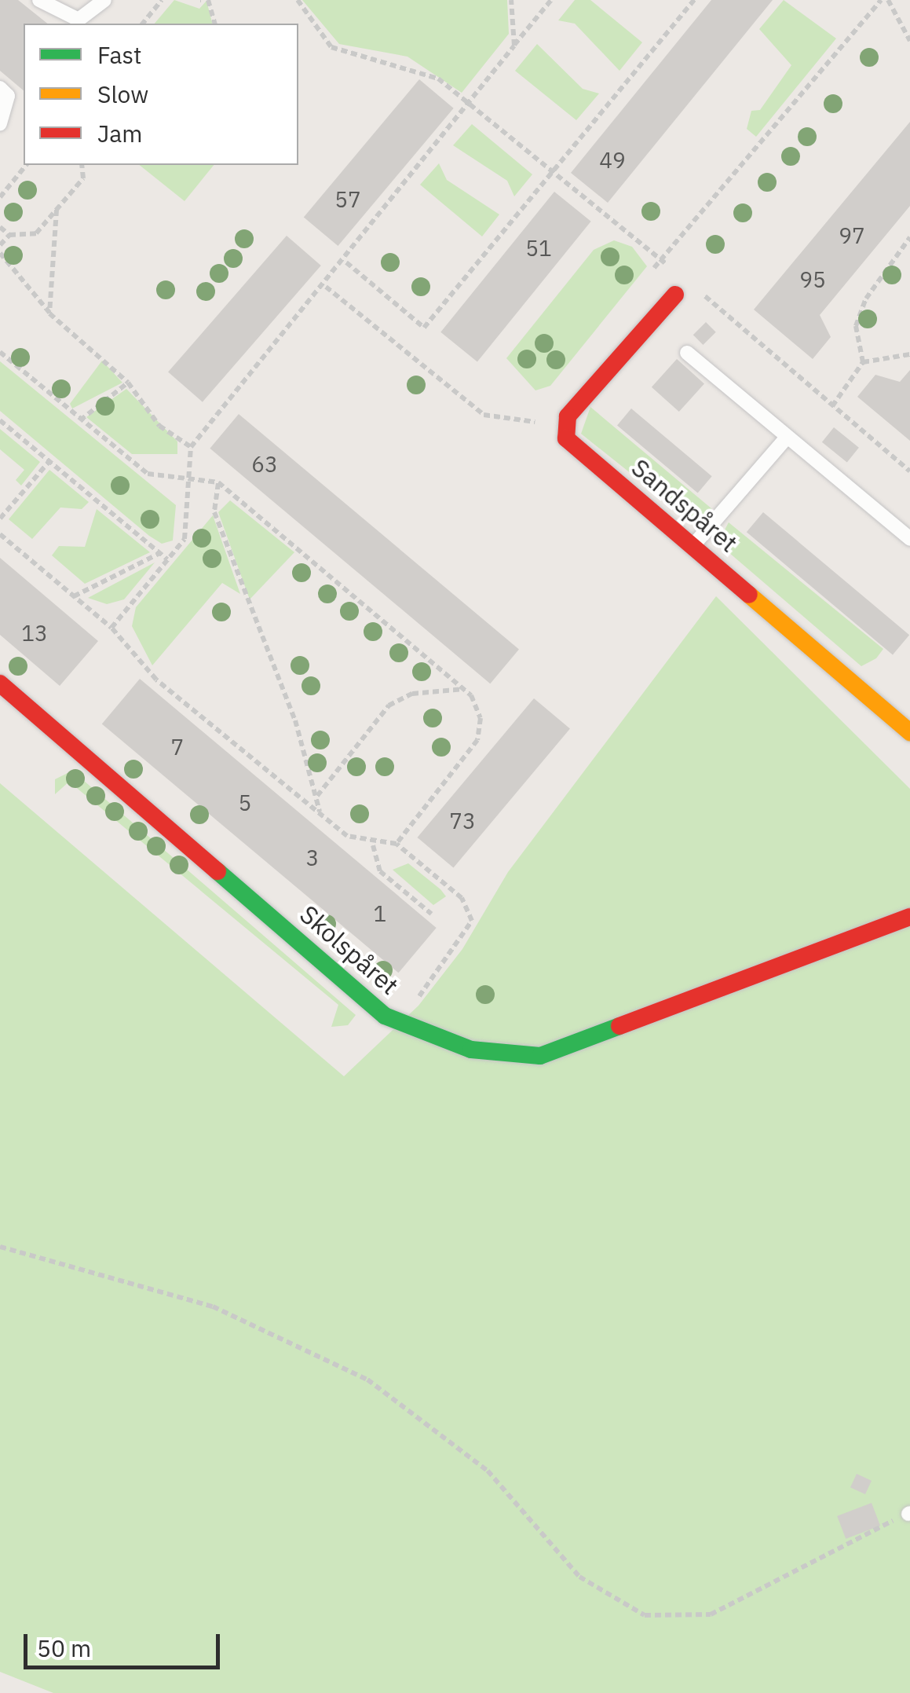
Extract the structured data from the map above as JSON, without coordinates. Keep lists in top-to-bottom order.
{
  "streets": {
    "street": ["Sandspåret", "Skolspåret"]
  },
  "house_numbers": [
    "49",
    "57",
    "97",
    "51",
    "95",
    "63",
    "13",
    "7",
    "5",
    "73",
    "3",
    "1"
  ],
  "legend": ["Fast", "Slow", "Jam"],
  "scale_bar": "50 m"
}
